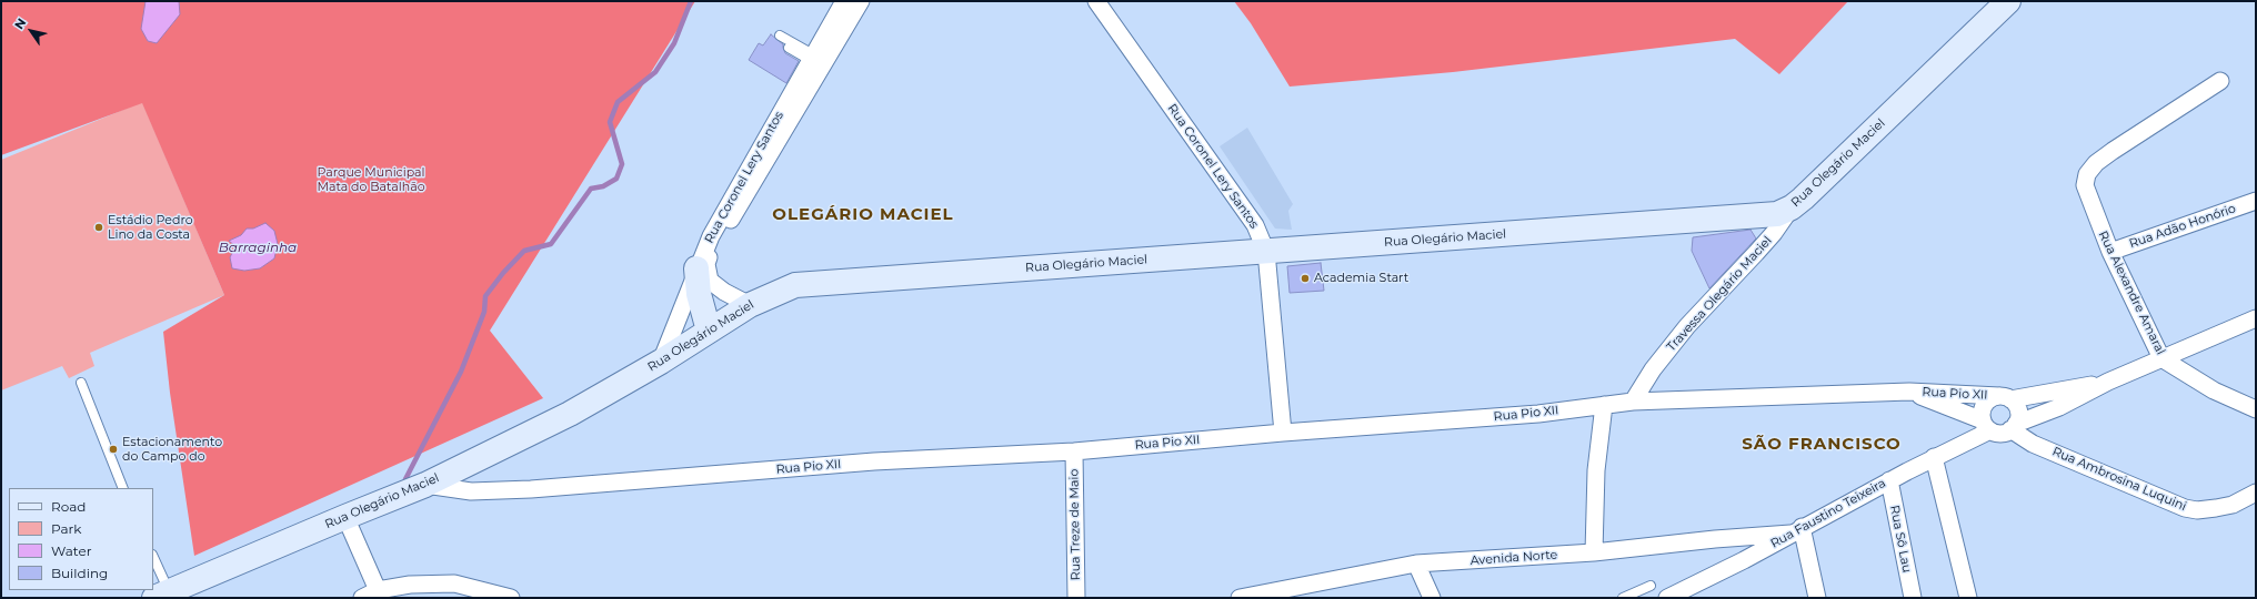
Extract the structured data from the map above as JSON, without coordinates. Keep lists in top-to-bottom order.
{
  "streets": {
    "street": [
      "Rua Olegário Maciel",
      "Rua Coronel Lery Santos",
      "Rua Adão Honório",
      "Rua Alexandre Amaral",
      "Travessa Olegário Maciel",
      "Rua Pio XII",
      "Rua Ambrosina Luquini",
      "Rua Faustino Teixeira",
      "Rua Treze de Maio",
      "Rua Sô Lau",
      "Avenida Norte"
    ]
  },
  "crossings": [
    ["Rua Olegário Maciel", "Rua Coronel Lery Santos"],
    ["Rua Olegário Maciel", "Travessa Olegário Maciel"],
    ["Rua Olegário Maciel", "Rua Pio XII"],
    ["Rua Coronel Lery Santos", "Rua Pio XII"],
    ["Rua Adão Honório", "Rua Alexandre Amaral"],
    ["Travessa Olegário Maciel", "Rua Pio XII"],
    ["Rua Pio XII", "Rua Ambrosina Luquini"],
    ["Rua Pio XII", "Rua Faustino Teixeira"],
    ["Rua Pio XII", "Rua Treze de Maio"],
    ["Rua Ambrosina Luquini", "Rua Faustino Teixeira"],
    ["Rua Faustino Teixeira", "Rua Sô Lau"],
    ["Rua Faustino Teixeira", "Avenida Norte"]
  ],
  "districts": ["OLEGÁRIO MACIEL", "SÃO FRANCISCO"],
  "water": ["Barraginha"],
  "parks": ["Parque Municipal Mata do Batalhão"],
  "places": ["Estádio Pedro Lino da Costa", "Academia Start", "Estacionamento do Campo do"],
  "legend": [
    "Road",
    "Park",
    "Water",
    "Building"
  ],
  "north": "top left"
}
